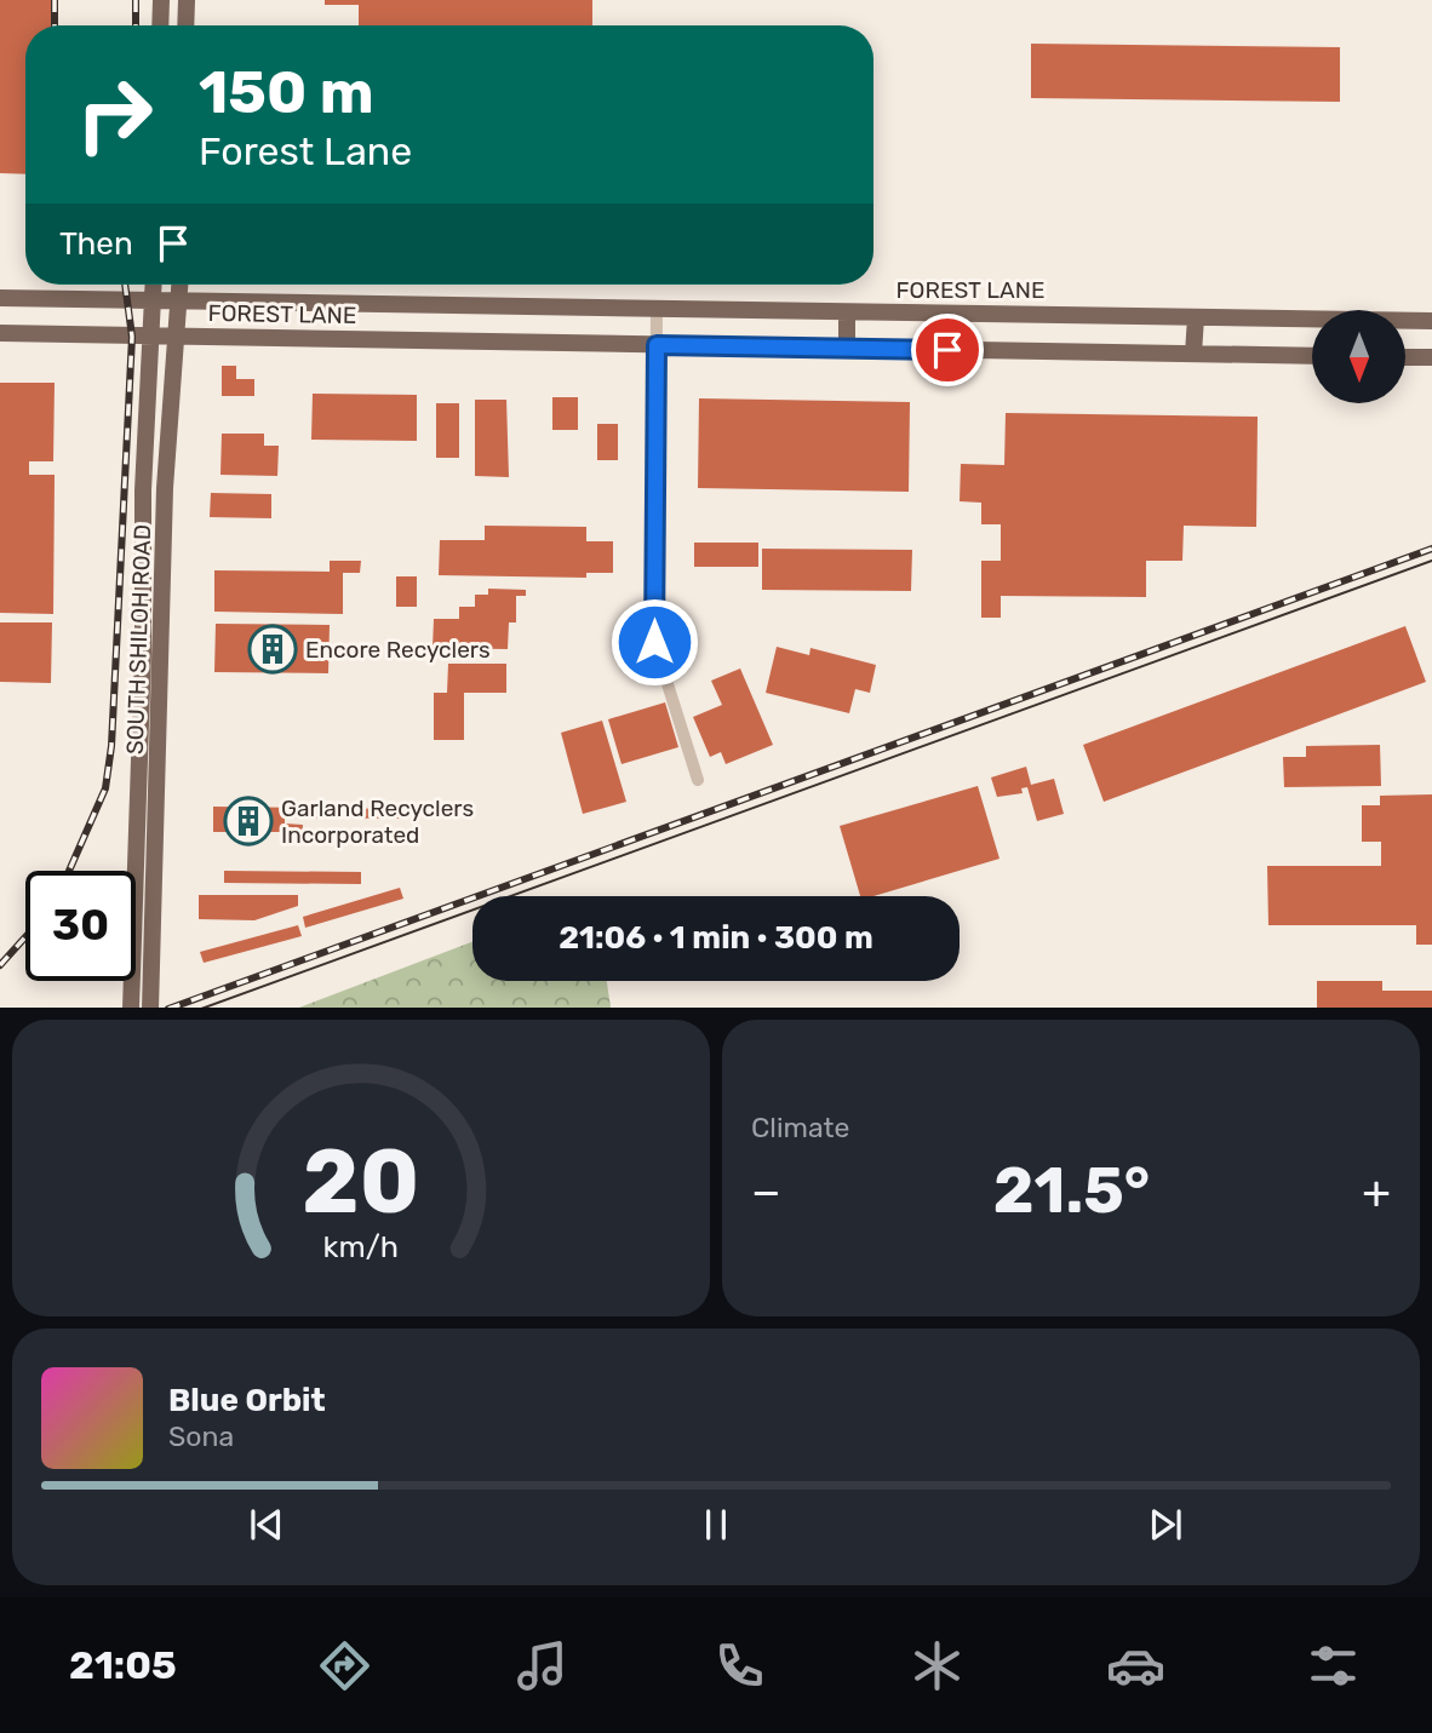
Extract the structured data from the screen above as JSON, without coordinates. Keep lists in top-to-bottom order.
{
  "streets": {
    "main road": ["FOREST LANE", "SOUTH SHILOH ROAD"]
  },
  "crossings": [
    ["FOREST LANE", "SOUTH SHILOH ROAD"]
  ],
  "places": {
    "building": ["Encore Recyclers", "Garland Recyclers Incorporated"]
  },
  "north": "bottom",
  "page": {
    "turn": ["150 m", "Forest Lane"],
    "then": "Then",
    "limit": "30",
    "trip": "21:06 · 1 min · 300 m",
    "tile": "Climate",
    "heat": ["−", "21.5°", "+"],
    "song": ["Blue Orbit", "Sona"],
    "tabs": "21:05",
    "gauge": ["20", "km/h"]
  }
}
